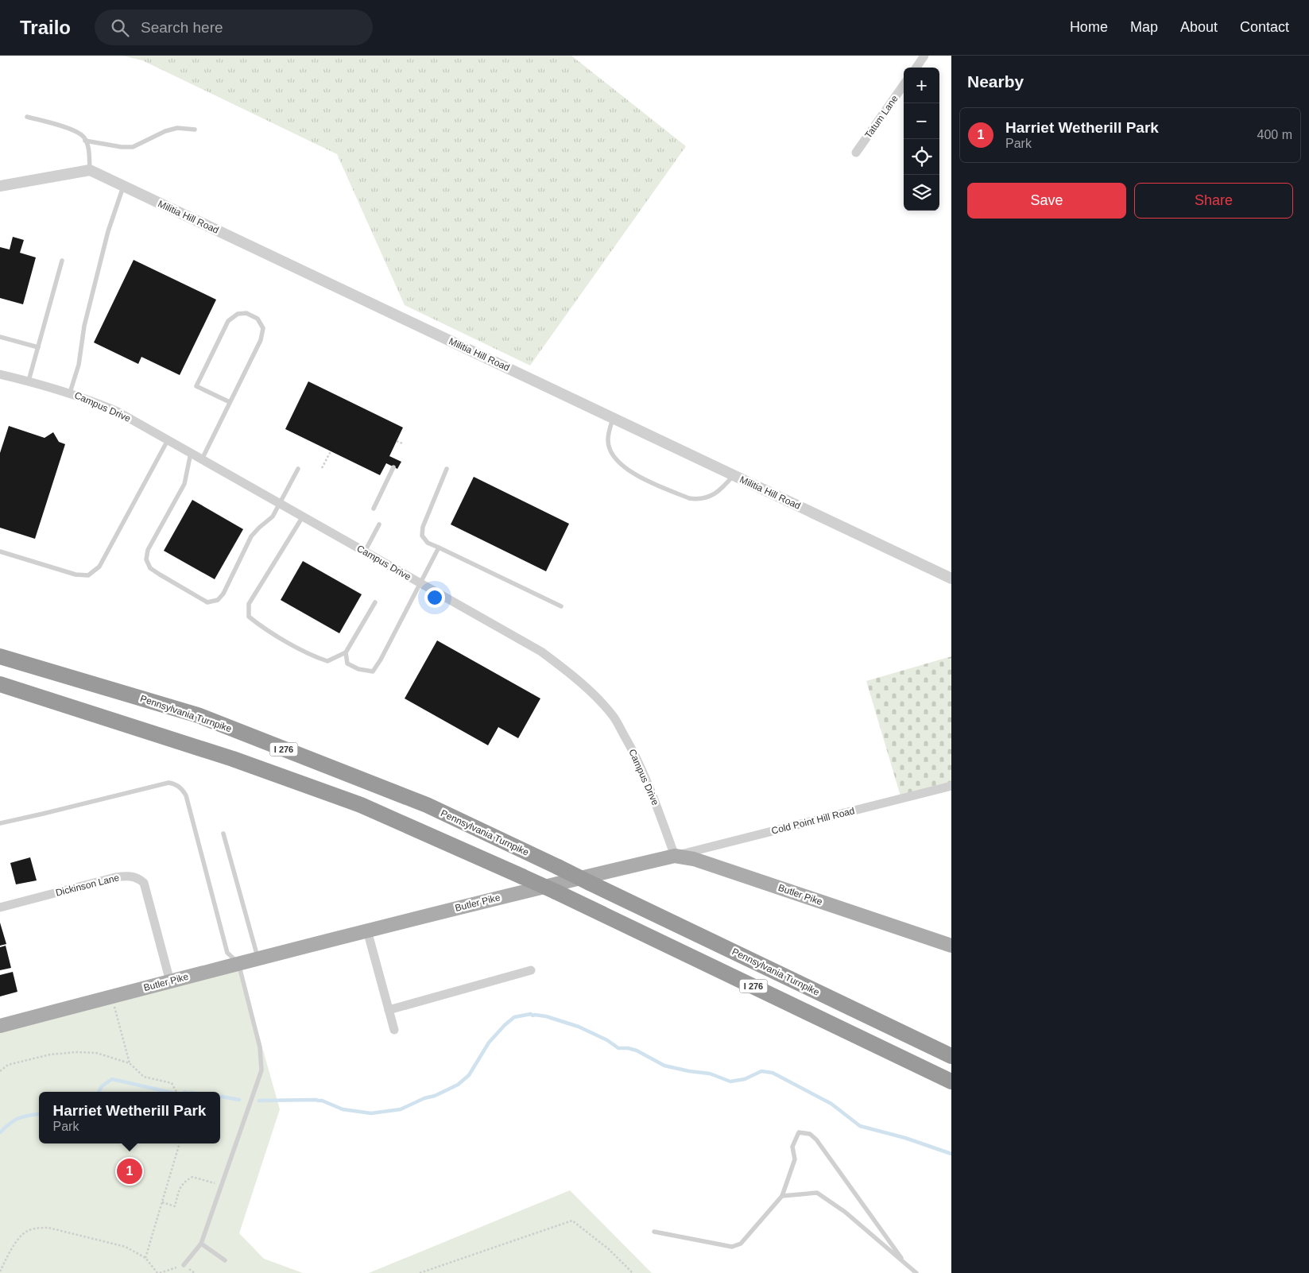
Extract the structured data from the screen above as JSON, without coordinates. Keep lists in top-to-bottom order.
{
  "streets": {
    "highway": ["Pennsylvania Turnpike", "I 276"],
    "main road": ["Butler Pike"],
    "street": [
      "Tatum Lane",
      "Militia Hill Road",
      "Campus Drive",
      "Cold Point Hill Road",
      "Dickinson Lane"
    ]
  },
  "crossings": [
    ["Campus Drive", "Cold Point Hill Road"],
    ["Campus Drive", "Butler Pike"],
    ["Cold Point Hill Road", "Butler Pike"],
    ["Dickinson Lane", "Butler Pike"]
  ],
  "page": {
    "header": "Trailo",
    "search": "Search here",
    "nav": [
      "Home",
      "Map",
      "About",
      "Contact"
    ],
    "heading": "Nearby",
    "map_buttons": ["+", "−"],
    "list": [
      {
        "mark": "1",
        "name": "Harriet Wetherill Park",
        "note": "Park",
        "value": "400 m"
      }
    ],
    "buttons": ["Save", "Share"],
    "popup": ["Harriet Wetherill Park", "Park"],
    "pins": "1"
  }
}
